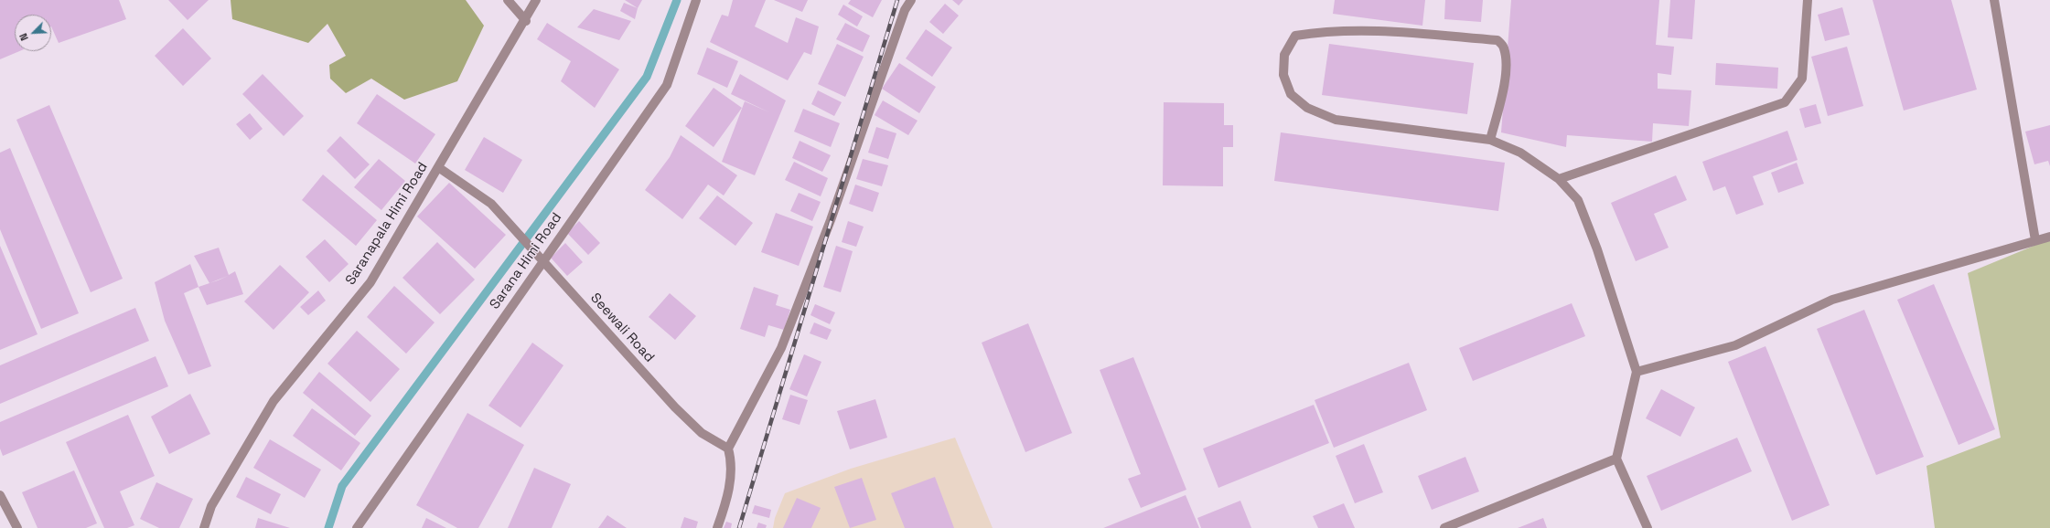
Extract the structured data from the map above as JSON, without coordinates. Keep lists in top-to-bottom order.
{
  "streets": {
    "street": ["Saranapala Himi Road", "Sarana Himi Road", "Seewali Road"]
  },
  "crossings": [
    ["Saranapala Himi Road", "Seewali Road"],
    ["Sarana Himi Road", "Seewali Road"]
  ],
  "north": "bottom left"
}
